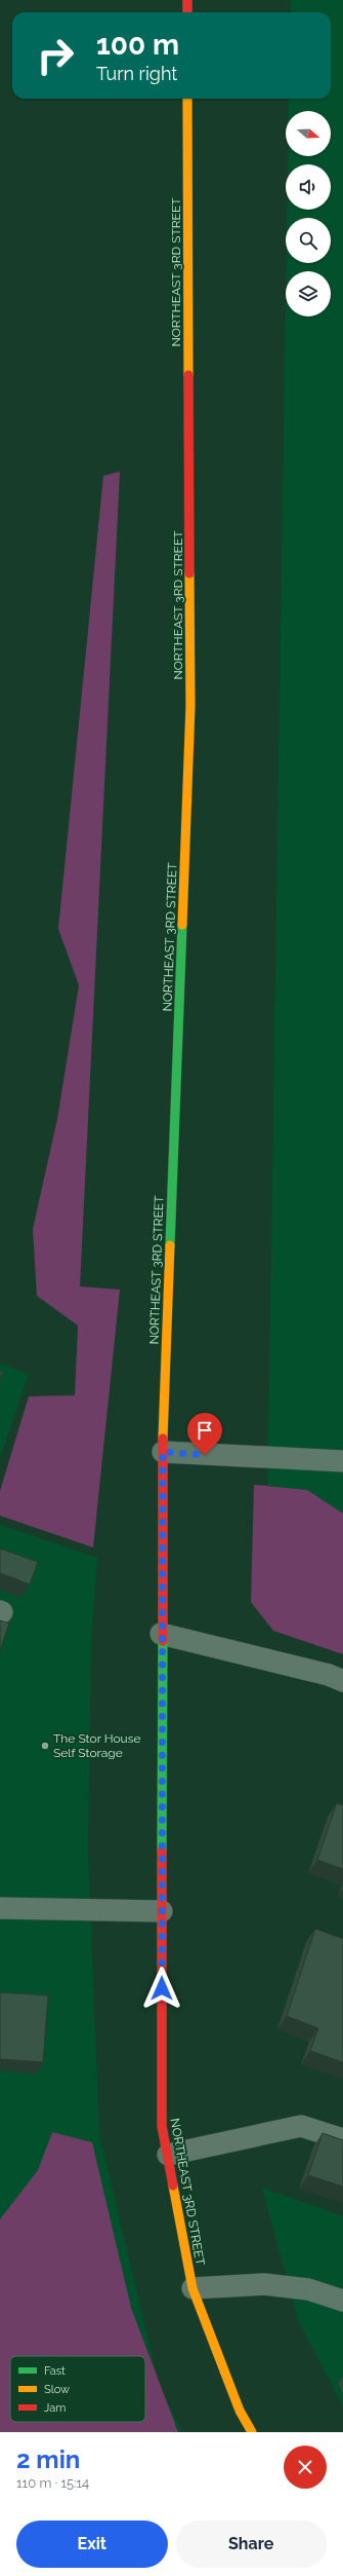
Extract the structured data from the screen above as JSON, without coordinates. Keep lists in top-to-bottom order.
{
  "streets": {
    "main road": ["NORTHEAST 3RD STREET"]
  },
  "places": ["The Stor House Self Storage"],
  "legend": ["Fast", "Slow", "Jam"],
  "north": "right",
  "page": {
    "turn": ["100 m", "Turn right"],
    "heading": ["2 min", "110 m · 15:14"],
    "buttons": ["Exit", "Share"]
  }
}
